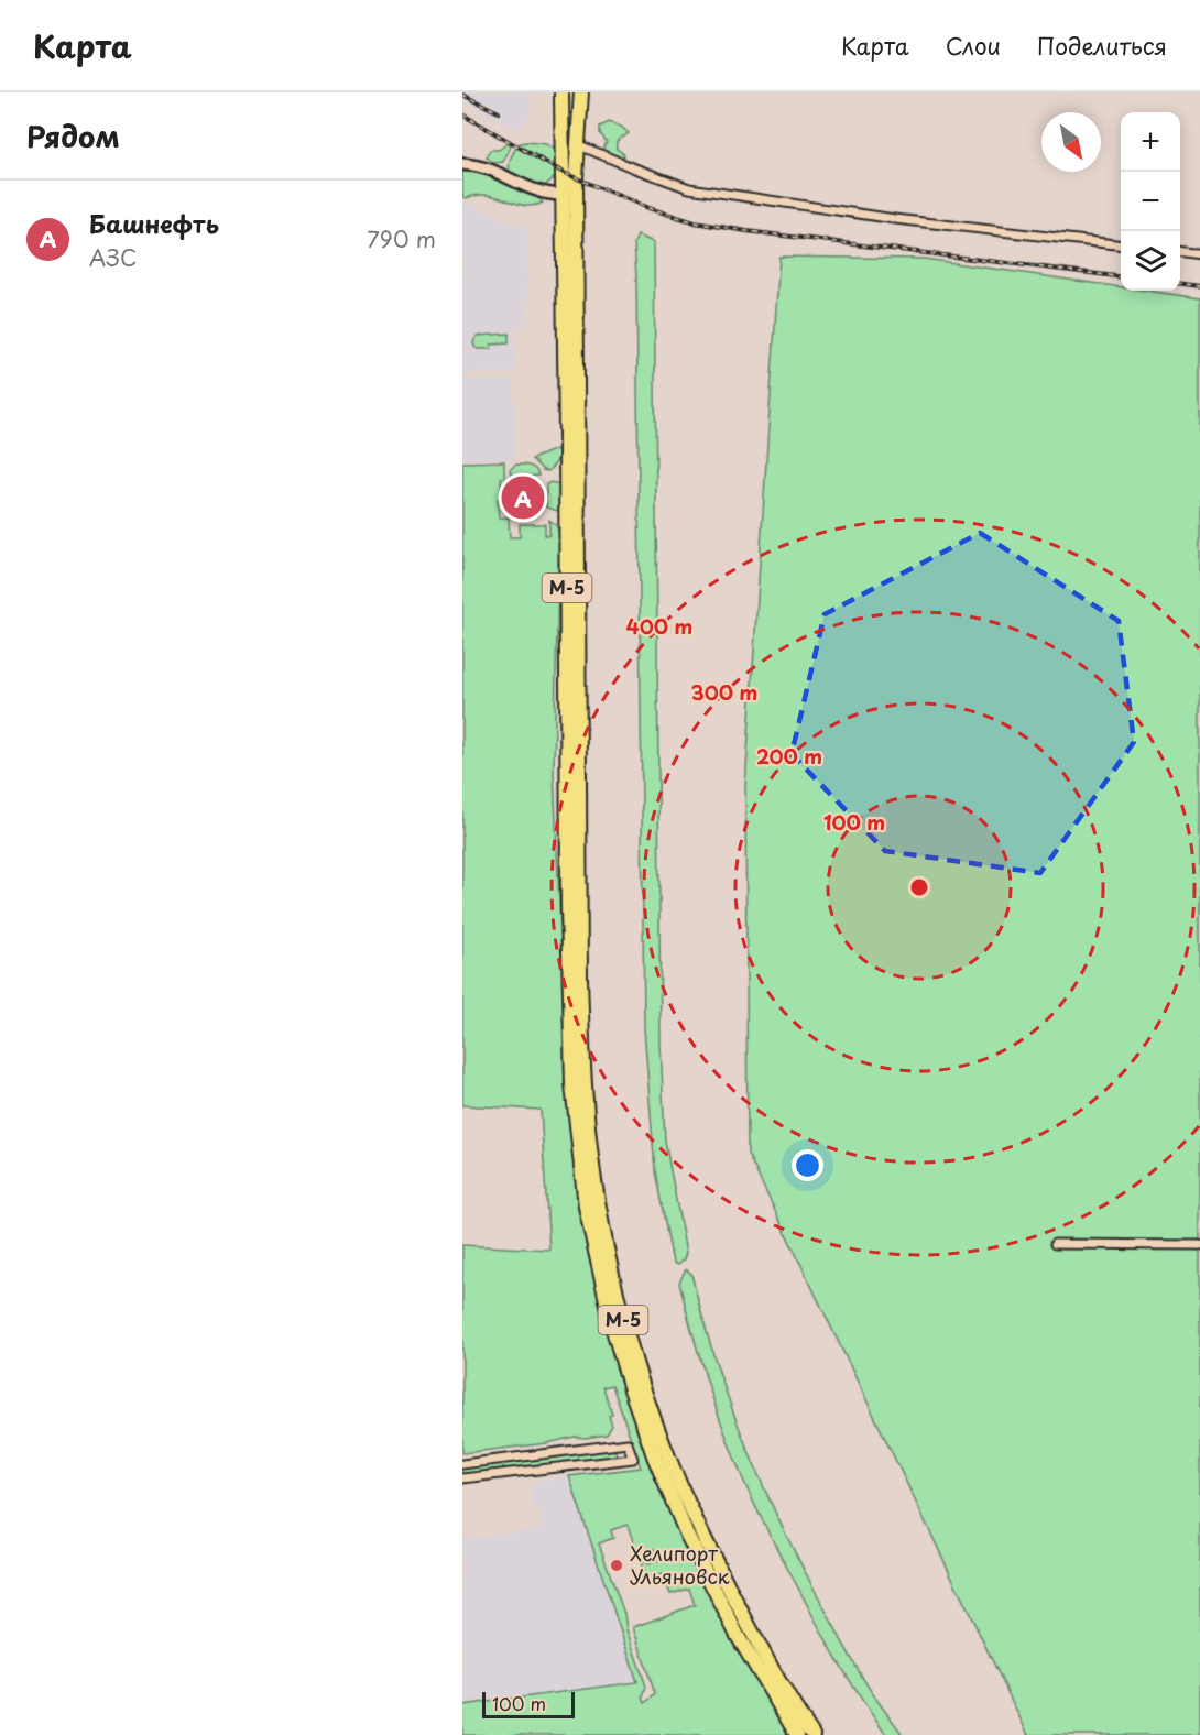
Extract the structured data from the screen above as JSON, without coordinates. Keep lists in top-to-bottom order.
{
  "streets": {
    "highway": ["М-5"]
  },
  "places": ["Хелипорт Ульяновск"],
  "scale_bar": "100 m",
  "north": "bottom right",
  "page": {
    "header": "Карта",
    "nav": ["Карта", "Слои", "Поделиться"],
    "heading": "Рядом",
    "map_buttons": ["+", "−"],
    "list": [
      {
        "mark": "A",
        "name": "Башнефть",
        "note": "АЗС",
        "value": "790 m"
      }
    ],
    "pins": "A",
    "scale": "100 m"
  },
  "rings": [
    "400 m",
    "300 m",
    "200 m",
    "100 m"
  ]
}
